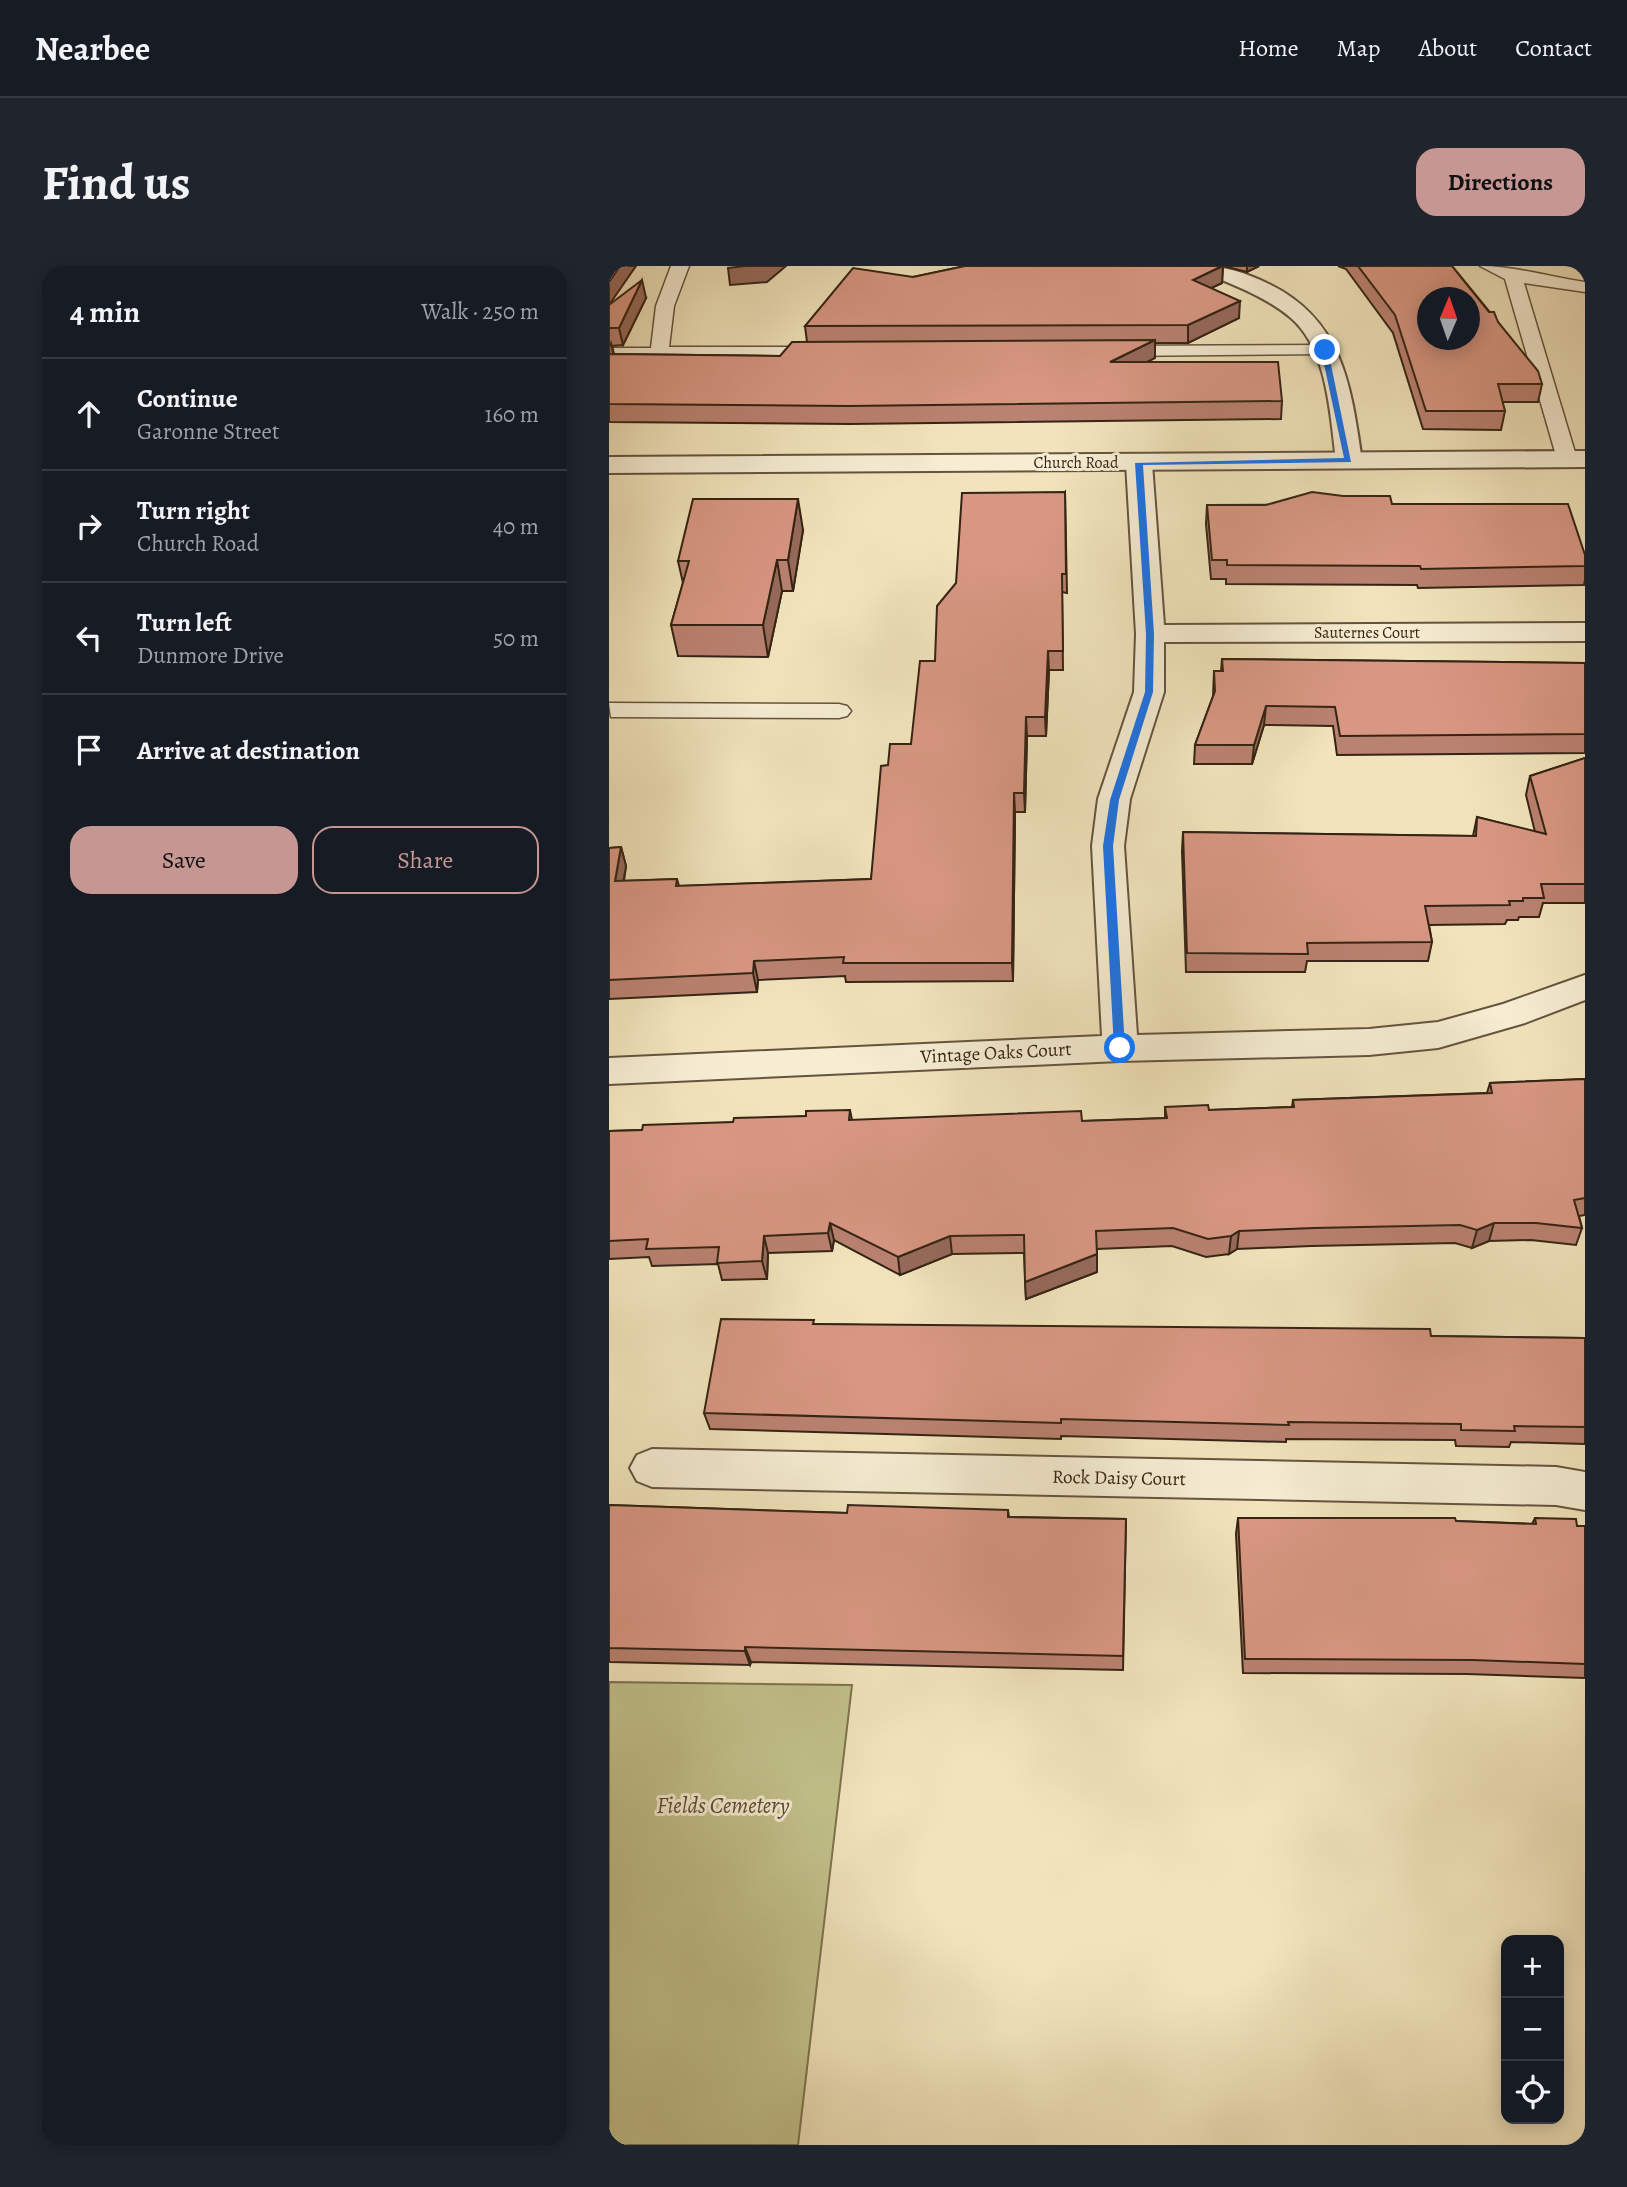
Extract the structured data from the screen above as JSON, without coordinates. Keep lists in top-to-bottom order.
{
  "streets": {
    "street": [
      "Church Road",
      "Sauternes Court",
      "Vintage Oaks Court",
      "Rock Daisy Court"
    ]
  },
  "parks": ["Fields Cemetery"],
  "north": "top",
  "page": {
    "header": "Nearbee",
    "nav": [
      "Home",
      "Map",
      "About",
      "Contact"
    ],
    "buttons": [
      "Directions",
      ["Save", "Share"]
    ],
    "title": "Find us",
    "heading": ["4 min", "Walk · 250 m"],
    "list": [
      ["Continue", "Garonne Street", "160 m"],
      ["Turn right", "Church Road", "40 m"],
      ["Turn left", "Dunmore Drive", "50 m"],
      "Arrive at destination"
    ],
    "map_buttons": ["+", "−"]
  }
}
